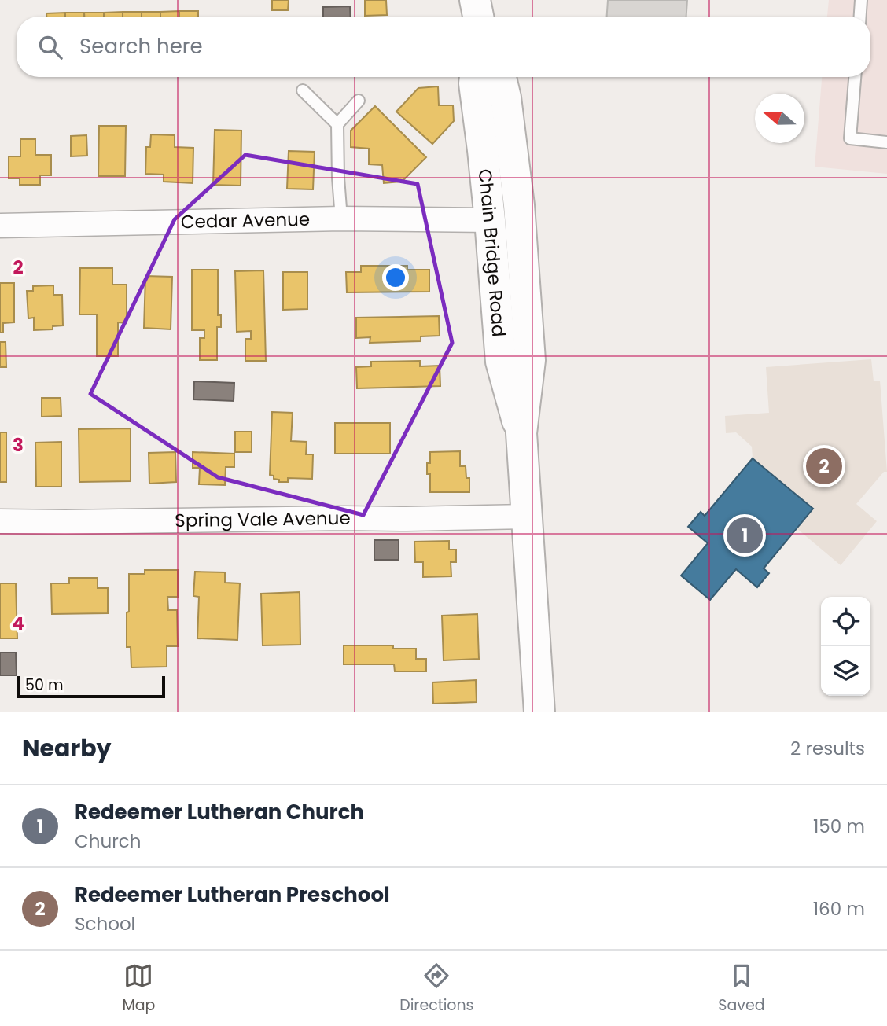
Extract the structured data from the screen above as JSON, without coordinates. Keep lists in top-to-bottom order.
{
  "streets": {
    "main road": ["Chain Bridge Road"],
    "street": ["Cedar Avenue", "Spring Vale Avenue"]
  },
  "crossings": [
    ["Cedar Avenue", "Chain Bridge Road"],
    ["Chain Bridge Road", "Spring Vale Avenue"]
  ],
  "scale_bar": "50 m",
  "north": "left",
  "page": {
    "search": "Search here",
    "pins": ["2", "1"],
    "scale": "50 m",
    "heading": ["Nearby", "2 results"],
    "list": [
      {
        "mark": "1",
        "name": "Redeemer Lutheran Church",
        "note": "Church",
        "value": "150 m"
      },
      {
        "mark": "2",
        "name": "Redeemer Lutheran Preschool",
        "note": "School",
        "value": "160 m"
      }
    ],
    "nav": ["Map", "Directions", "Saved"]
  },
  "grid": {
    "rows": ["2", "3", "4"]
  }
}
